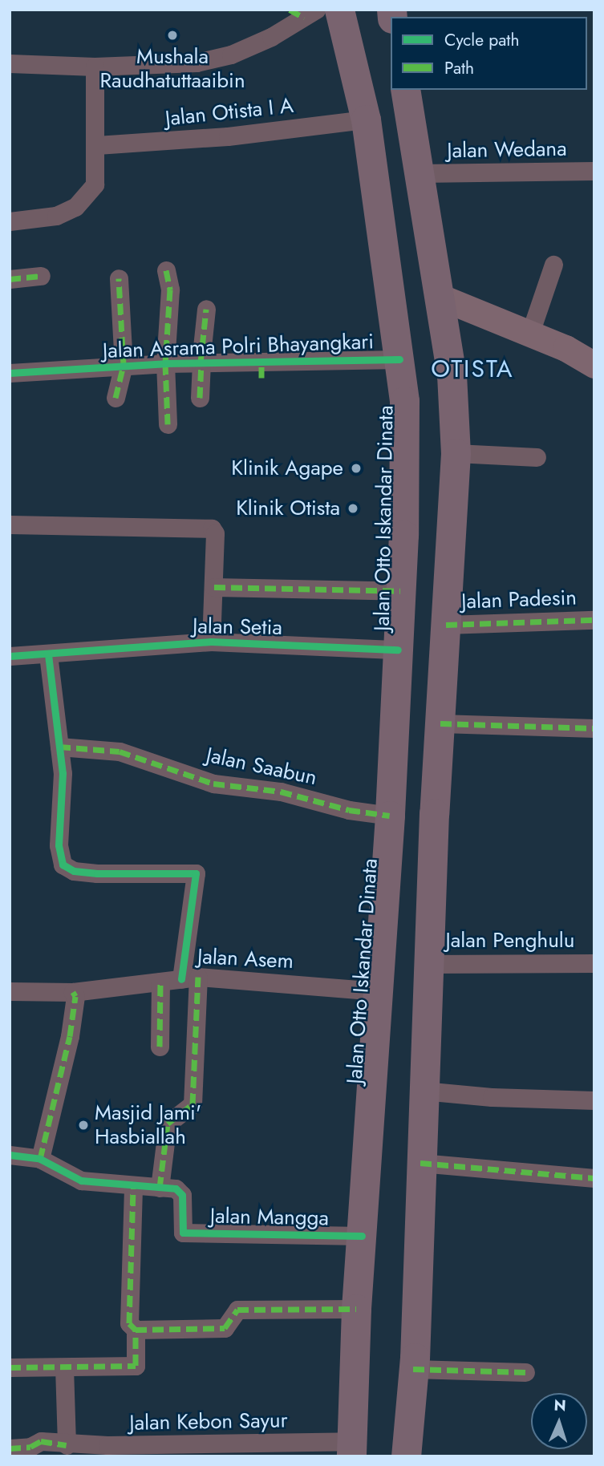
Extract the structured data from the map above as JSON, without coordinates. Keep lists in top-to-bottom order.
{
  "streets": {
    "main road": ["Jalan Otto Iskandar Dinata"],
    "street": [
      "Jalan Otista I A",
      "Jalan Wedana",
      "Jalan Asrama Polri Bhayangkari",
      "Jalan Padesin",
      "Jalan Setia",
      "Jalan Saabun",
      "Jalan Penghulu",
      "Jalan Asem",
      "Jalan Mangga",
      "Jalan Kebon Sayur"
    ]
  },
  "crossings": [
    ["Jalan Otista I A", "Jalan Otto Iskandar Dinata"],
    ["Jalan Asrama Polri Bhayangkari", "Jalan Otto Iskandar Dinata"],
    ["Jalan Otto Iskandar Dinata", "Jalan Setia"],
    ["Jalan Otto Iskandar Dinata", "Jalan Saabun"],
    ["Jalan Otto Iskandar Dinata", "Jalan Asem"],
    ["Jalan Otto Iskandar Dinata", "Jalan Mangga"],
    ["Jalan Otto Iskandar Dinata", "Jalan Kebon Sayur"]
  ],
  "districts": ["OTISTA"],
  "places": [
    "Mushala Raudhatuttaaibin",
    "Klinik Agape",
    "Klinik Otista",
    "Masjid Jami' Hasbiallah"
  ],
  "legend": ["Cycle path", "Path"],
  "north": "top"
}
